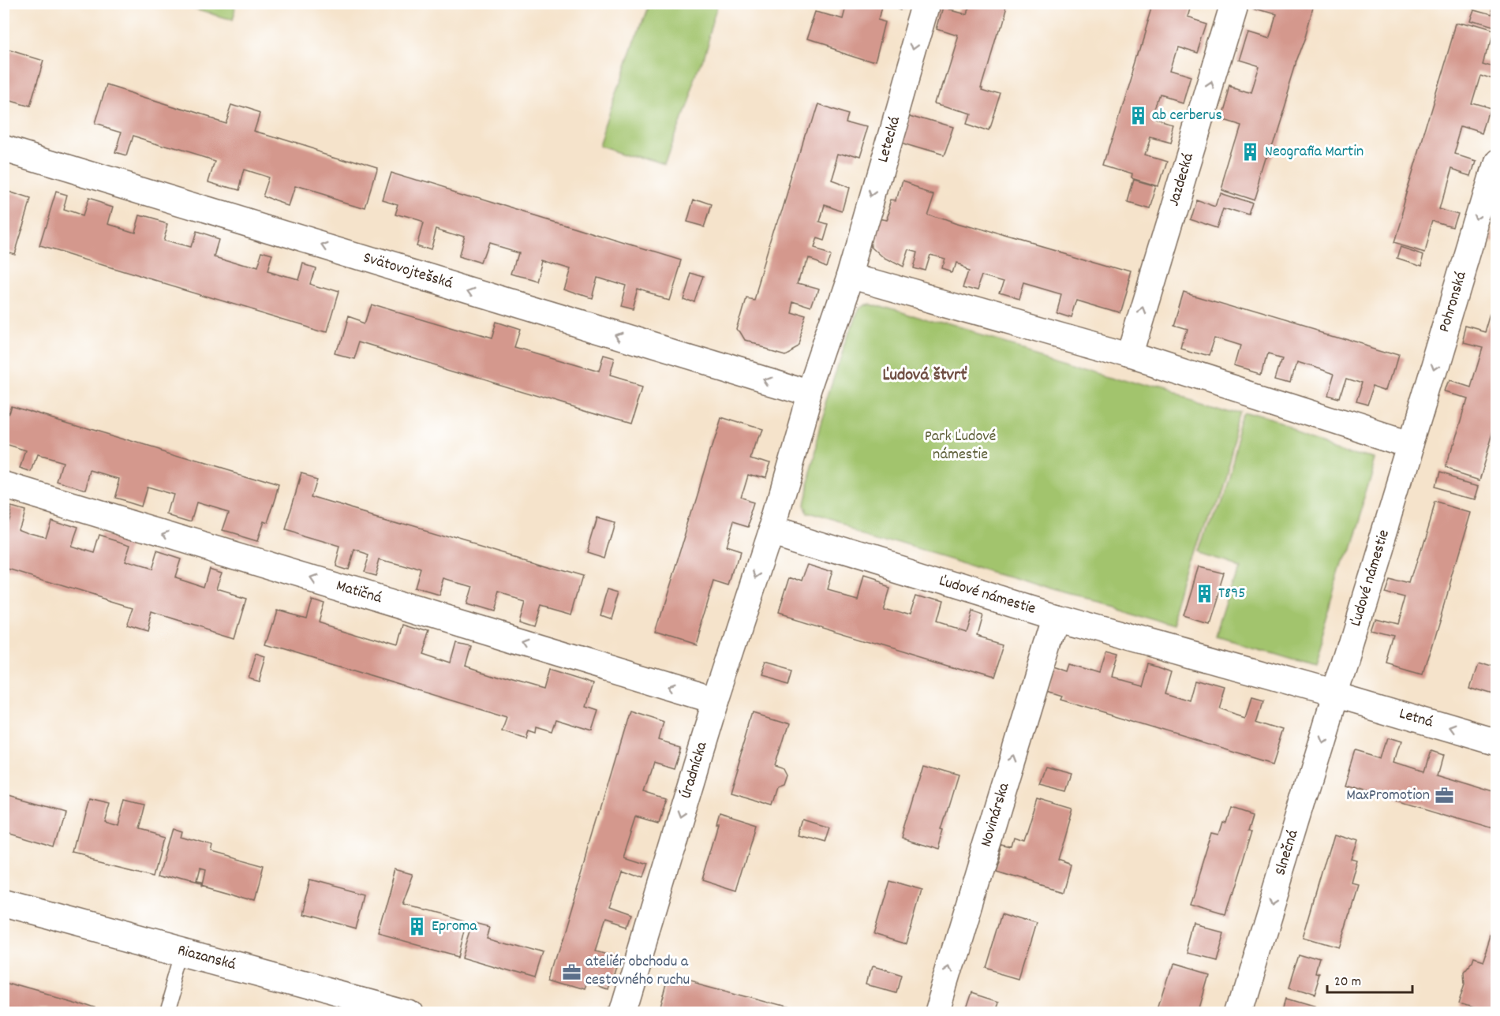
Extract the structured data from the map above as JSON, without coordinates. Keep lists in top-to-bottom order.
{
  "streets": {
    "street": [
      "Letecká",
      "Jazdecká",
      "Svätovojtešská",
      "Pohronská",
      "Ľudové námestie",
      "Matičná",
      "Letná",
      "Úradnícka",
      "Novinárska",
      "Slnečná",
      "Riazanská"
    ]
  },
  "crossings": [
    ["Pohronská", "Ľudové námestie"],
    ["Ľudové námestie", "Letná"],
    ["Ľudové námestie", "Úradnícka"],
    ["Ľudové námestie", "Novinárska"],
    ["Ľudové námestie", "Slnečná"],
    ["Matičná", "Úradnícka"],
    ["Letná", "Slnečná"]
  ],
  "one_way": [
    "Letecká",
    "Jazdecká",
    "Svätovojtešská",
    "Pohronská",
    "Matičná",
    "Letná",
    "Úradnícka",
    "Novinárska",
    "Slnečná"
  ],
  "districts": ["Ľudová štvrť"],
  "parks": ["Park Ľudové námestie"],
  "places": {
    "building": [
      "ab cerberus",
      "Neografia Martin",
      "T895",
      "Eproma"
    ],
    "office": ["MaxPromotion", "ateliér obchodu a cestovného ruchu"]
  },
  "scale_bar": "20 m"
}
